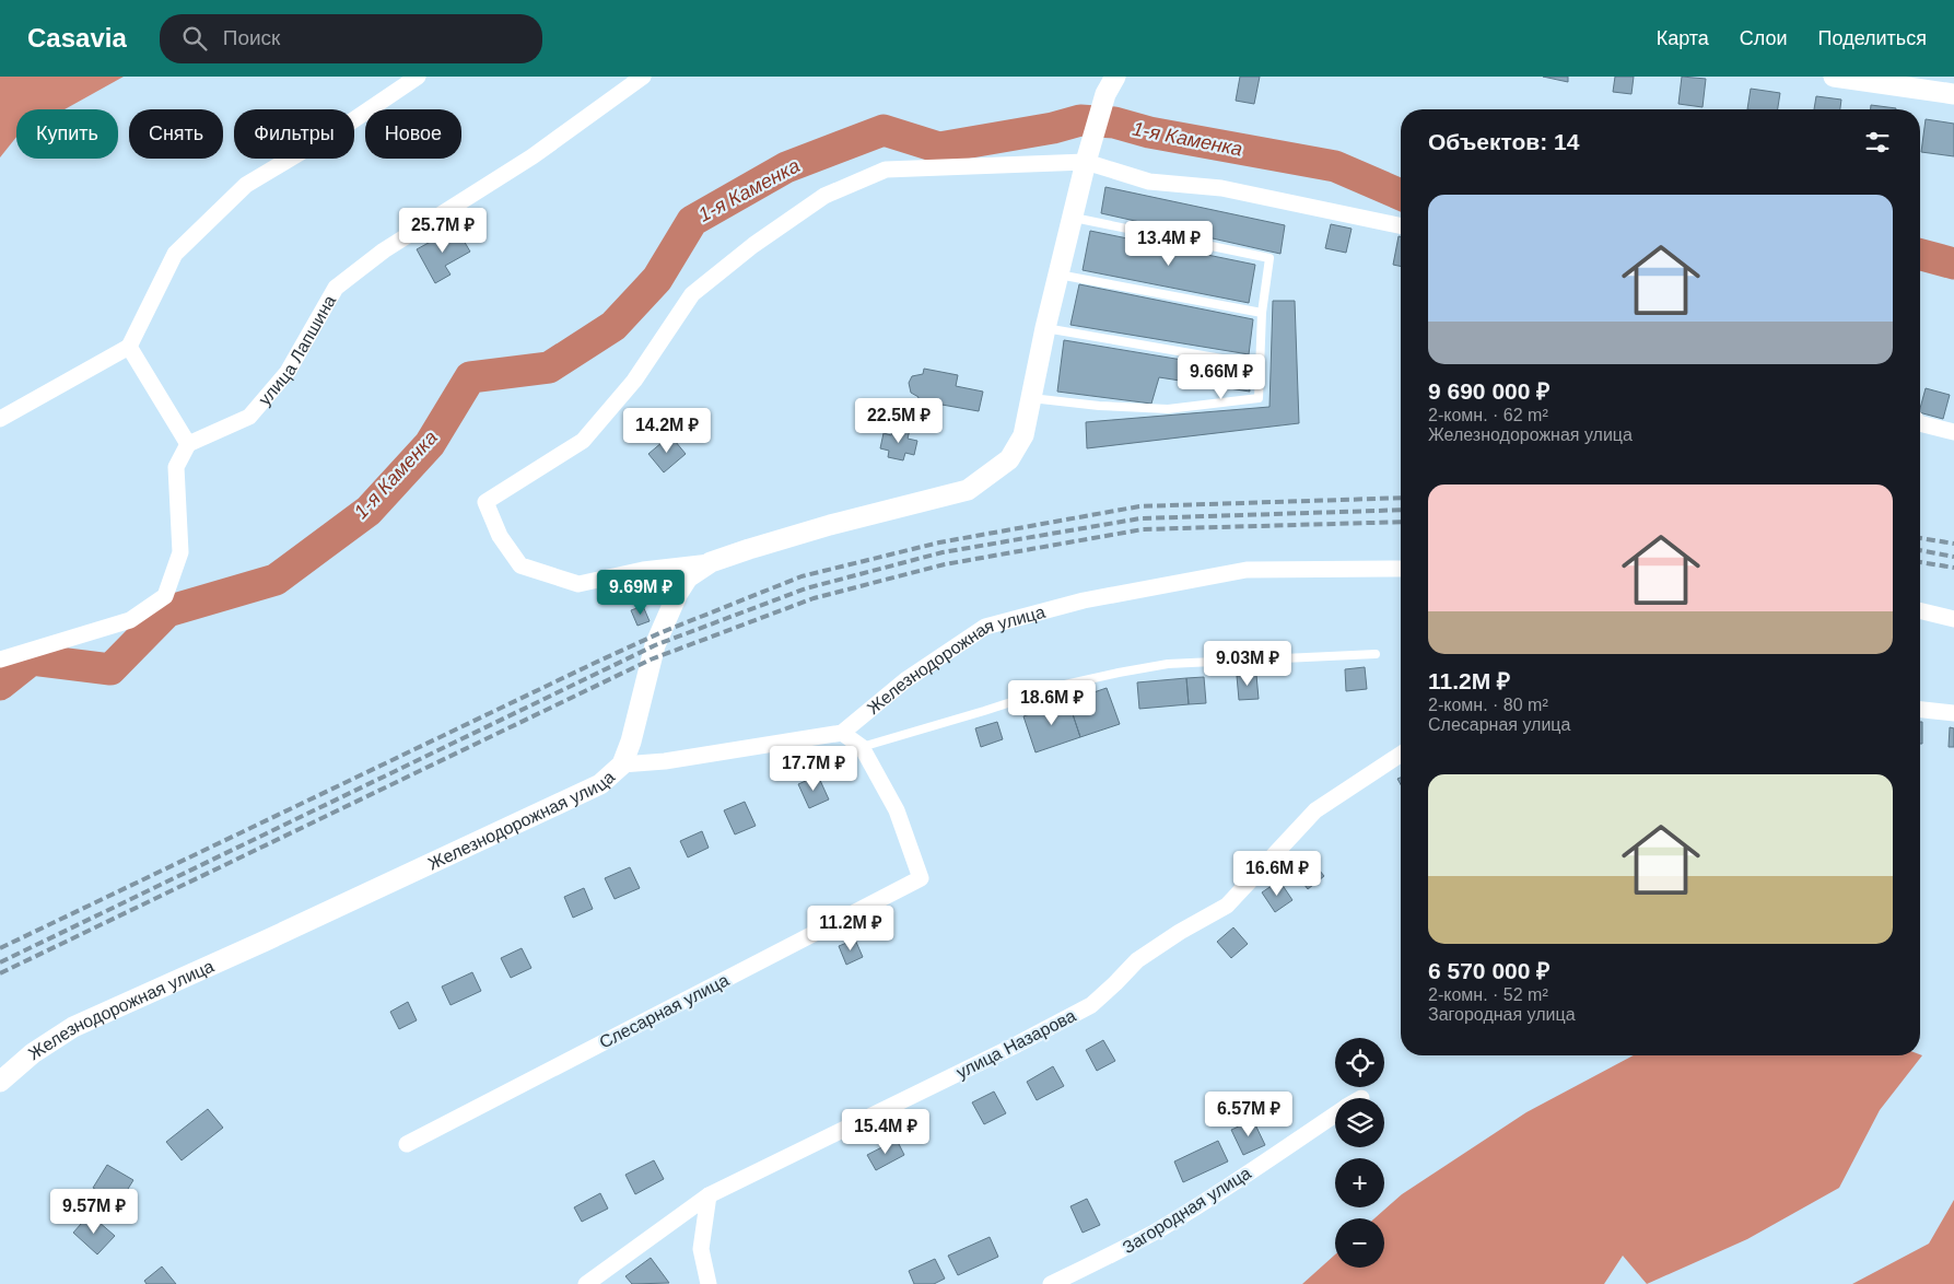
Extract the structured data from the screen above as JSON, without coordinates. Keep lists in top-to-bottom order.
{
  "streets": {
    "street": [
      "улица Лапшина",
      "Железнодорожная улица",
      "Слесарная улица",
      "улица Назарова",
      "Загородная улица"
    ]
  },
  "water": ["1-я Каменка"],
  "page": {
    "header": "Casavia",
    "search": "Поиск",
    "nav": ["Карта", "Слои", "Поделиться"],
    "chip": [
      "Купить",
      "Снять",
      "Фильтры",
      "Новое"
    ],
    "heading": "Объектов: 14",
    "list": [
      {
        "name": "9 690 000 ₽",
        "note": "2-комн. · 62 m² · Железнодорожная улица"
      },
      {
        "name": "11.2M ₽",
        "note": "2-комн. · 80 m² · Слесарная улица"
      },
      {
        "name": "6 570 000 ₽",
        "note": "2-комн. · 52 m² · Загородная улица"
      }
    ],
    "price": [
      "25.7M ₽",
      "13.4M ₽",
      "9.66M ₽",
      "22.5M ₽",
      "14.2M ₽",
      "9.69M ₽",
      "9.03M ₽",
      "18.6M ₽",
      "17.7M ₽",
      "16.6M ₽",
      "11.2M ₽",
      "6.57M ₽",
      "15.4M ₽",
      "9.57M ₽"
    ],
    "map_buttons": ["+", "−"]
  }
}
